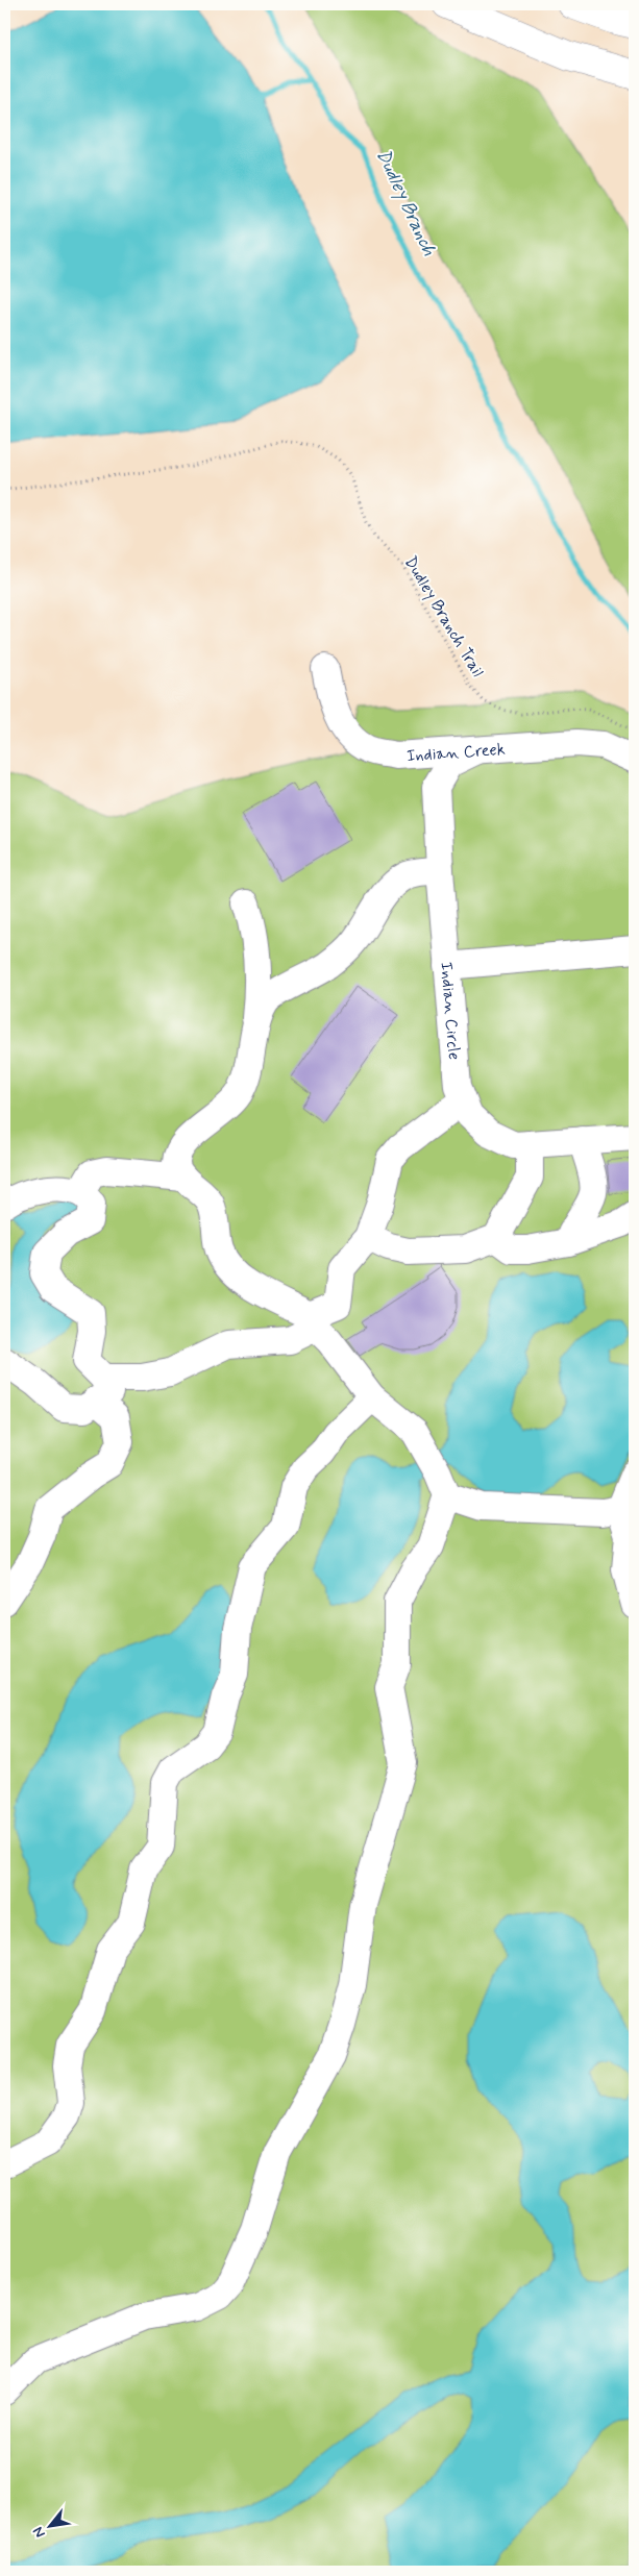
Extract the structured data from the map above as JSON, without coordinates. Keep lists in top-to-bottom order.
{
  "streets": {
    "lane": ["Indian Creek", "Indian Circle"],
    "path": ["Dudley Branch Trail"]
  },
  "crossings": [
    ["Indian Creek", "Indian Circle"]
  ],
  "water": ["Dudley Branch"],
  "north": "bottom left"
}
